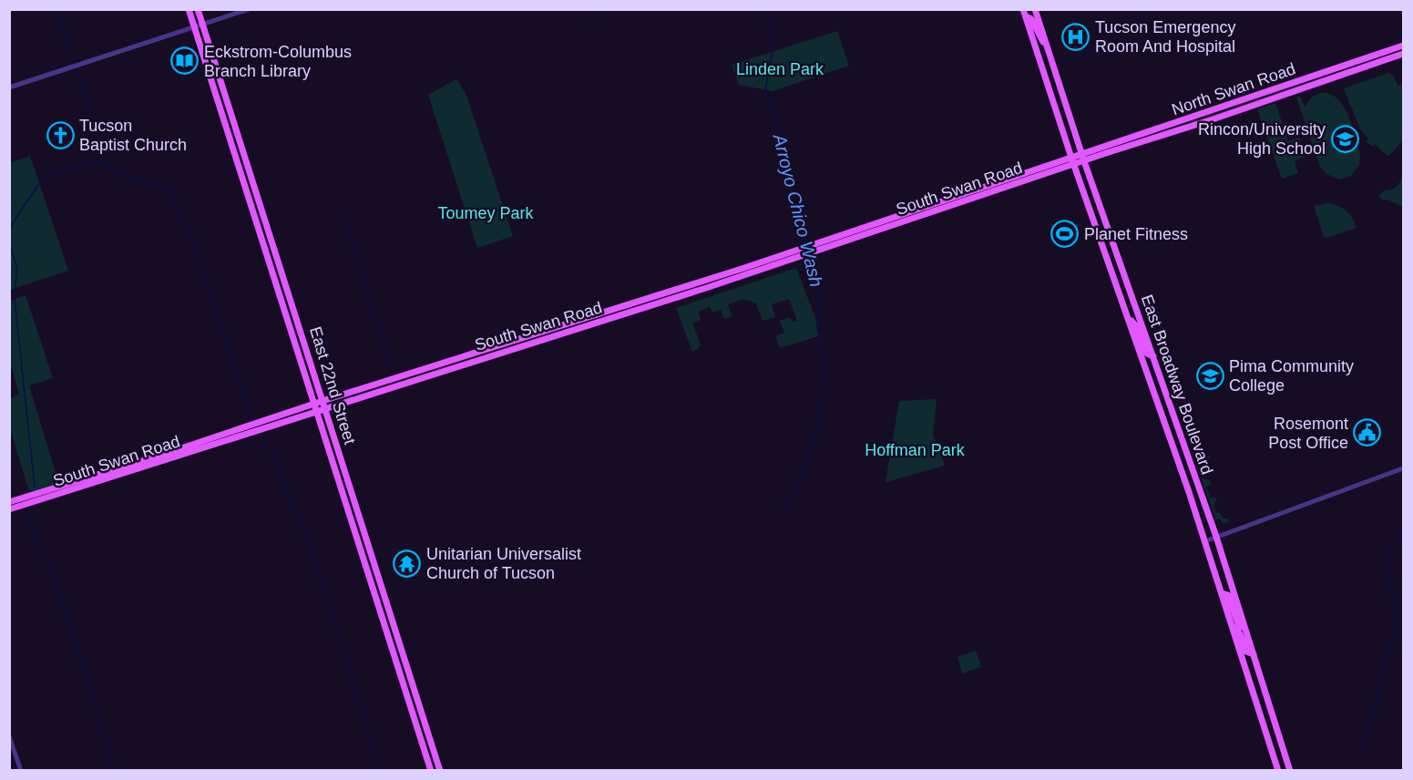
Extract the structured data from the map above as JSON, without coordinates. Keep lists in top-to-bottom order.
{
  "streets": {
    "main road": [
      "North Swan Road",
      "South Swan Road",
      "East Broadway Boulevard",
      "East 22nd Street"
    ]
  },
  "crossings": [
    ["North Swan Road", "South Swan Road"],
    ["North Swan Road", "East Broadway Boulevard"],
    ["South Swan Road", "East Broadway Boulevard"],
    ["South Swan Road", "East 22nd Street"]
  ],
  "water": ["Arroyo Chico Wash"],
  "parks": ["Linden Park", "Toumey Park", "Hoffman Park"],
  "places": {
    "hospital": ["Tucson Emergency Room And Hospital"],
    "library": ["Eckstrom-Columbus Branch Library"],
    "church": ["Tucson Baptist Church"],
    "school or university": ["Rincon/University High School", "Pima Community College"],
    "sports": ["Planet Fitness"],
    "public building": ["Rosemont Post Office"],
    "temple": ["Unitarian Universalist Church of Tucson"]
  }
}
